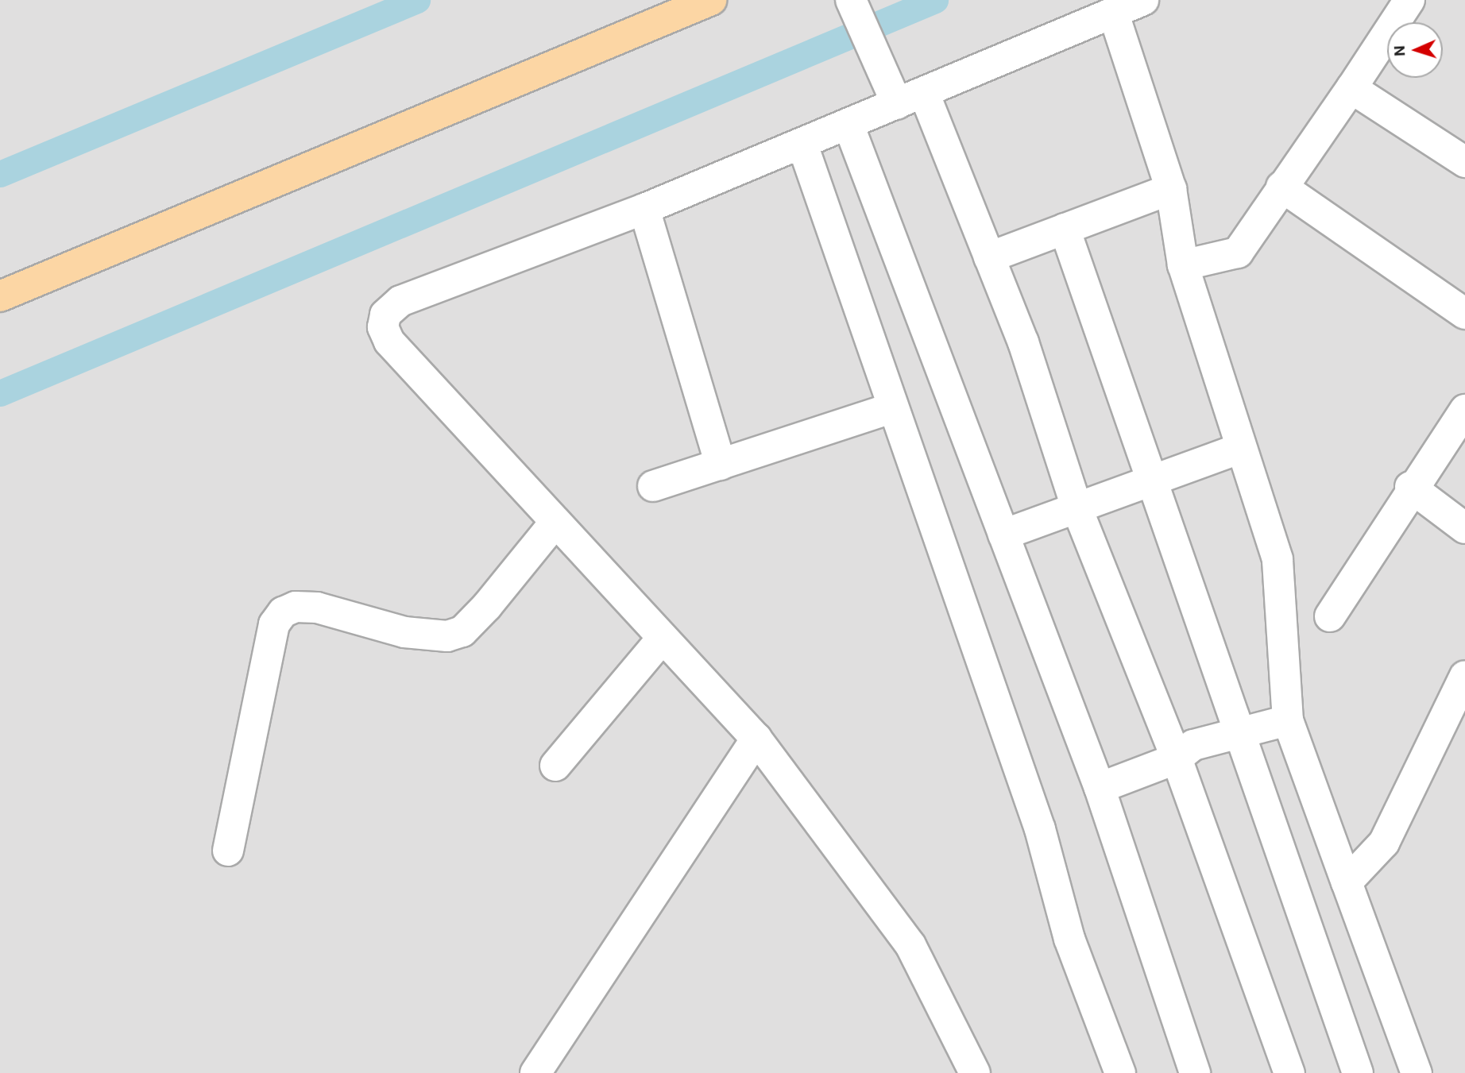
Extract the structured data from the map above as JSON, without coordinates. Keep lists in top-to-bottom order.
{
  "north": "left"
}
